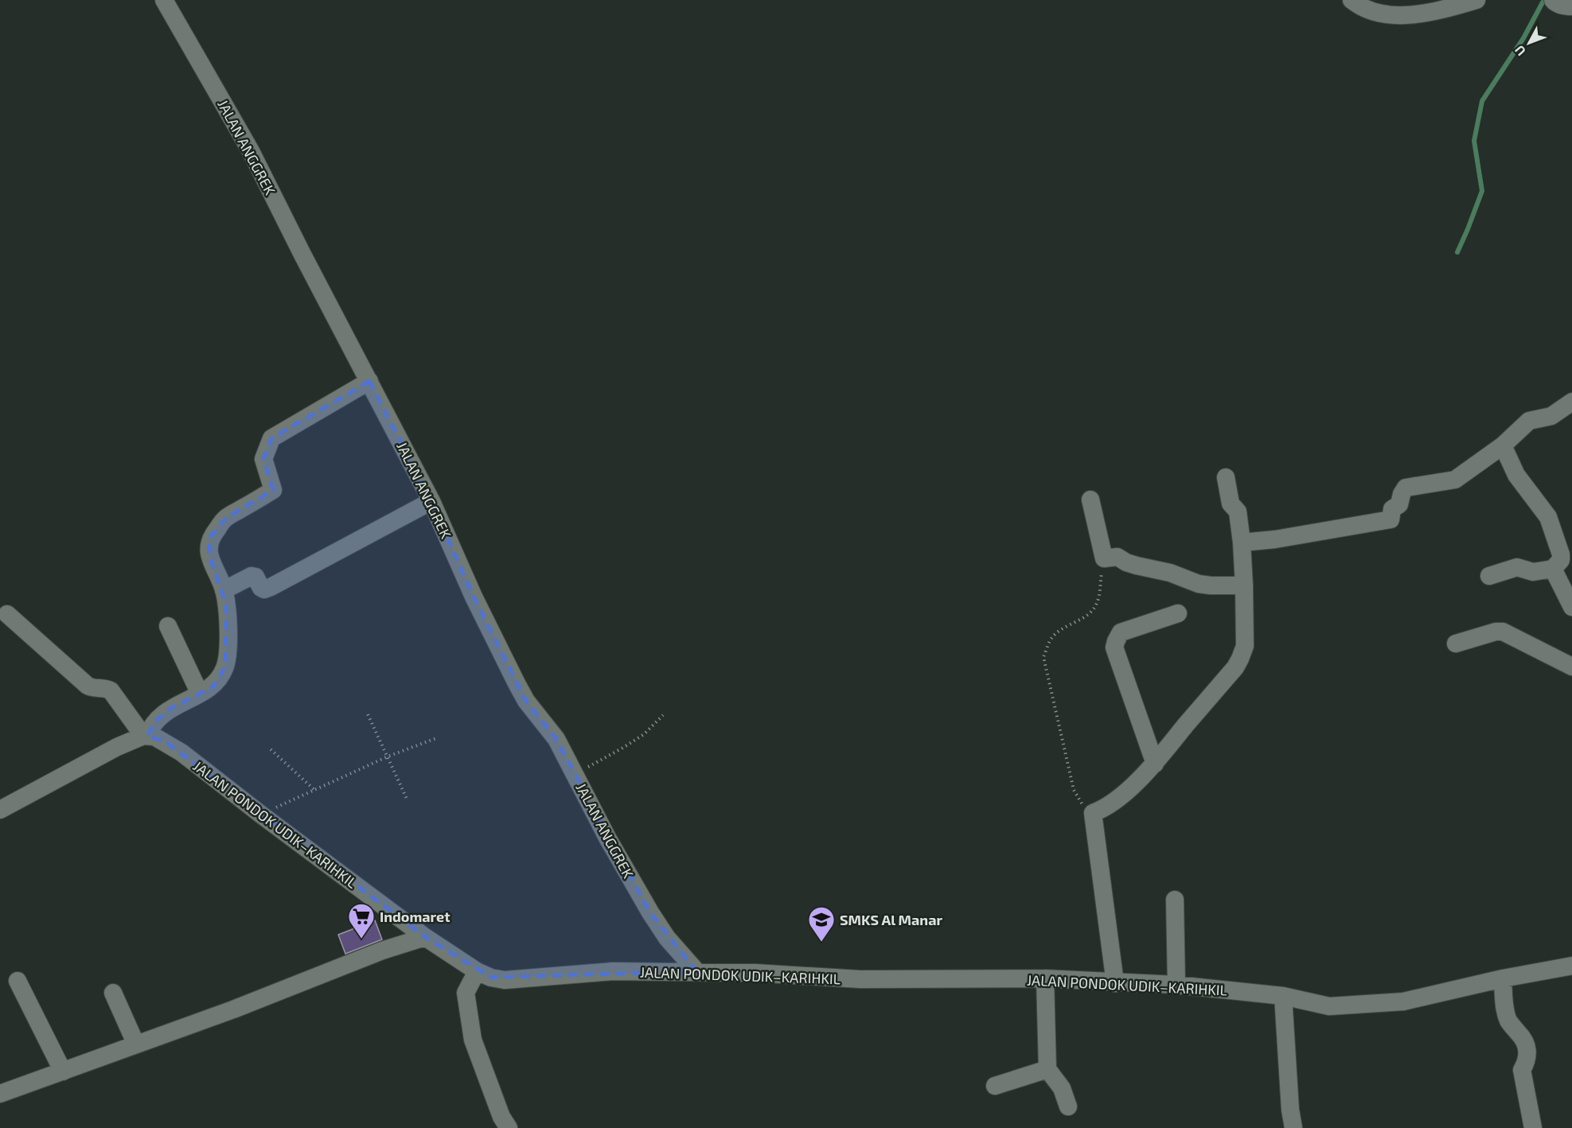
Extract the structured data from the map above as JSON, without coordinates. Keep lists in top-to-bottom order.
{
  "streets": {
    "street": ["JALAN ANGGREK", "JALAN PONDOK UDIK–KARIHKIL"]
  },
  "crossings": [
    ["JALAN ANGGREK", "JALAN PONDOK UDIK–KARIHKIL"]
  ],
  "places": {
    "supermarket": ["Indomaret"],
    "school or university": ["SMKS Al Manar"]
  },
  "north": "bottom left"
}
